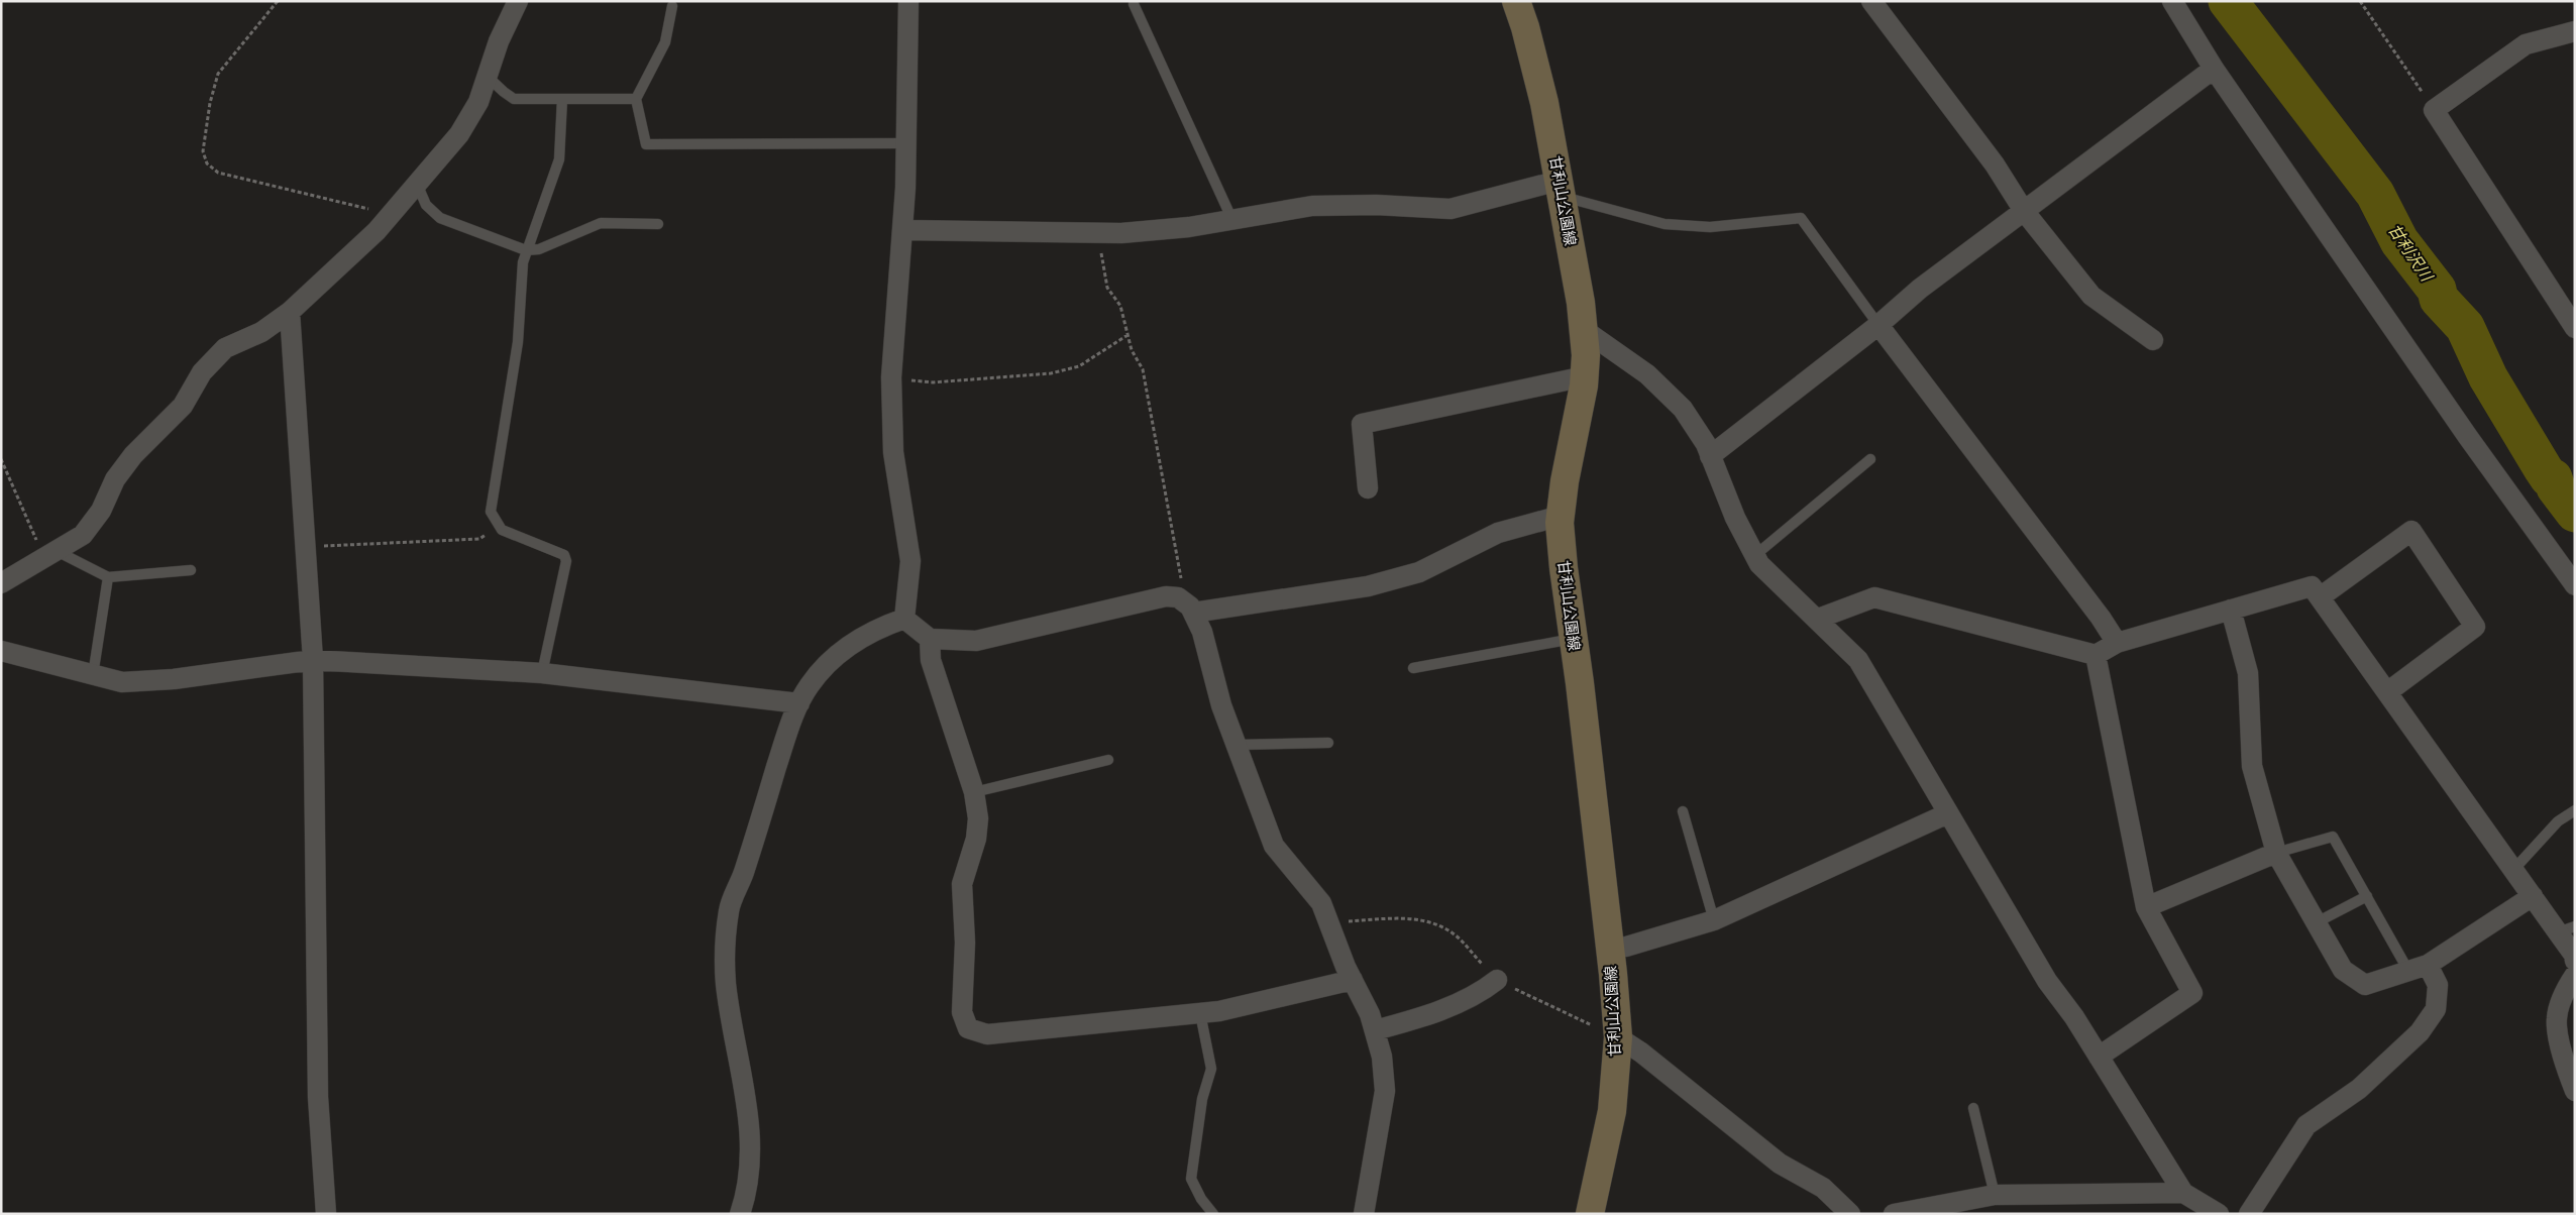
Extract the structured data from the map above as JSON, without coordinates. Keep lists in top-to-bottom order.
{
  "streets": {
    "main road": ["甘利山公園線"]
  },
  "water": ["甘利沢川"]
}
